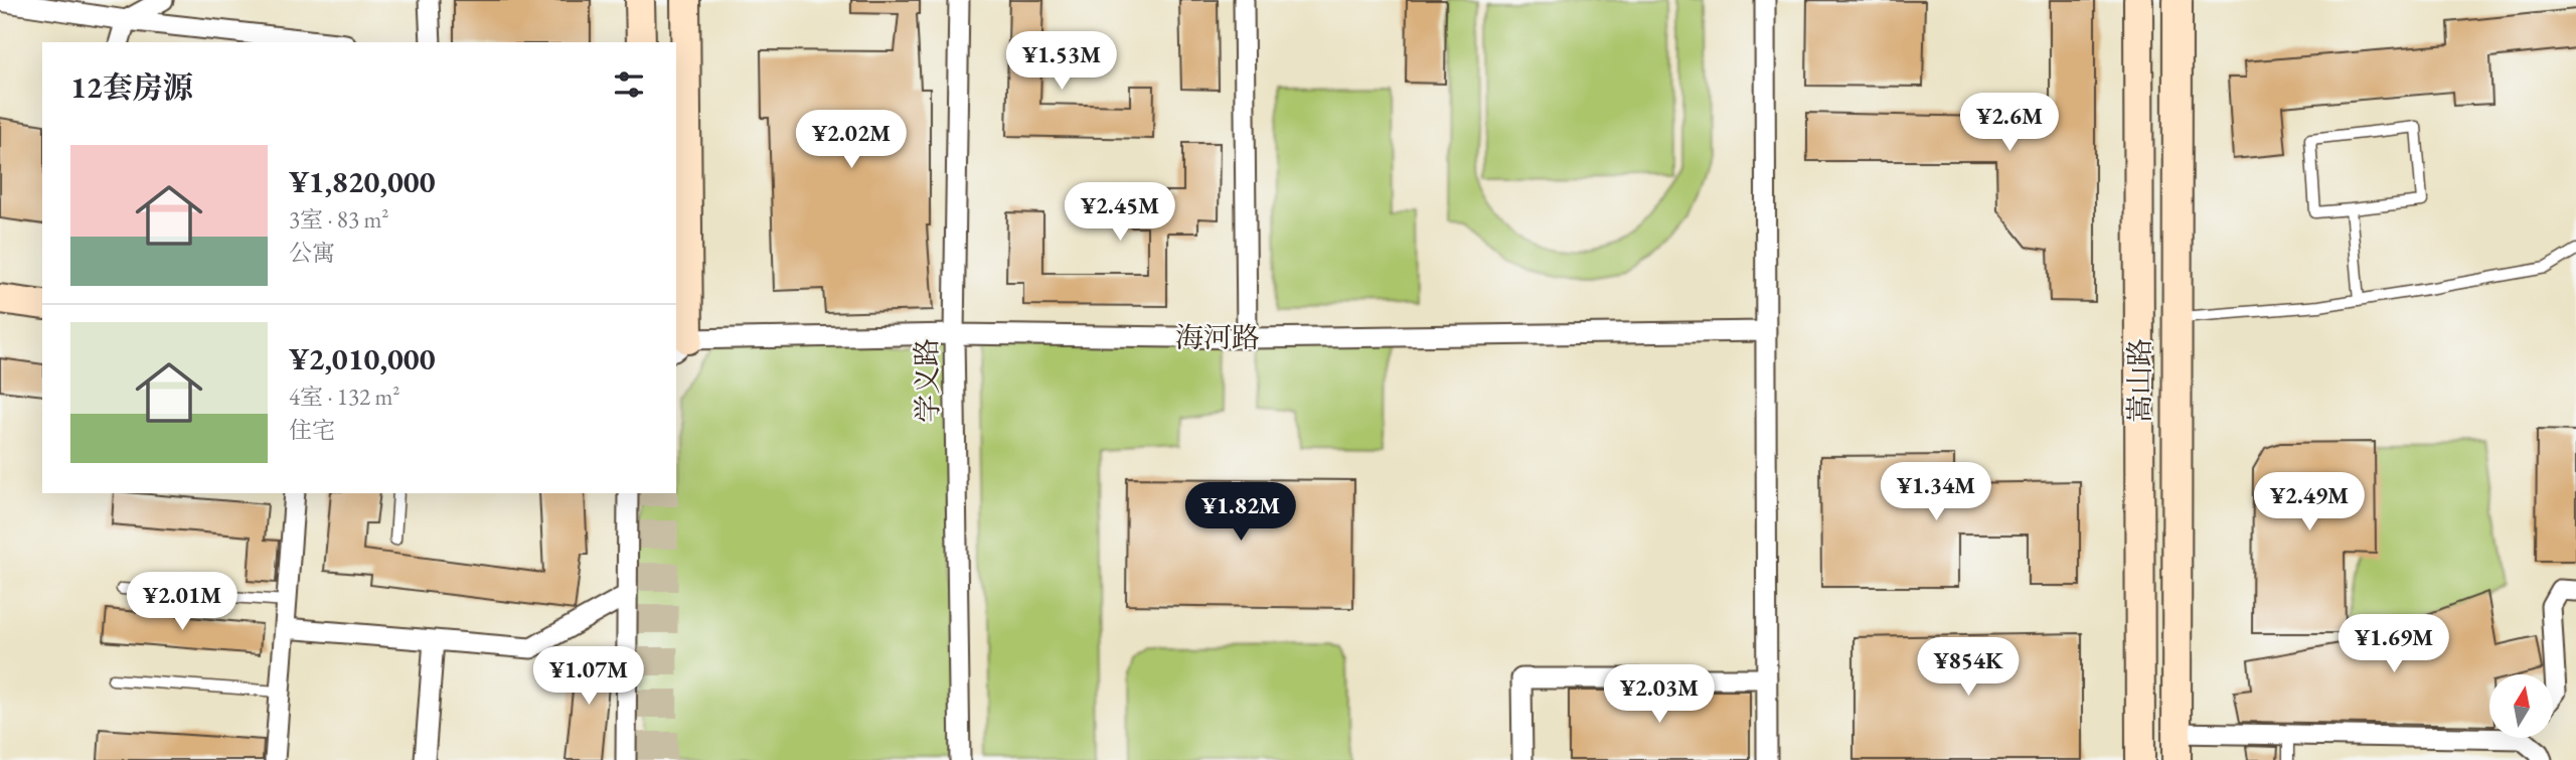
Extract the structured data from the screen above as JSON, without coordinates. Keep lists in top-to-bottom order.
{
  "streets": {
    "main road": ["嵩山路"],
    "street": ["海河路", "学义路"]
  },
  "crossings": [
    ["海河路", "学义路"]
  ],
  "north": "top",
  "page": {
    "price": [
      "¥1.53M",
      "¥2.6M",
      "¥2.02M",
      "¥2.45M",
      "¥1.34M",
      "¥2.49M",
      "¥1.82M",
      "¥2.01M",
      "¥1.69M",
      "¥854K",
      "¥1.07M",
      "¥2.03M"
    ],
    "heading": "12套房源",
    "list": [
      {
        "name": "¥1,820,000",
        "note": "3室 · 83 m² · 公寓"
      },
      {
        "name": "¥2,010,000",
        "note": "4室 · 132 m² · 住宅"
      }
    ]
  }
}
